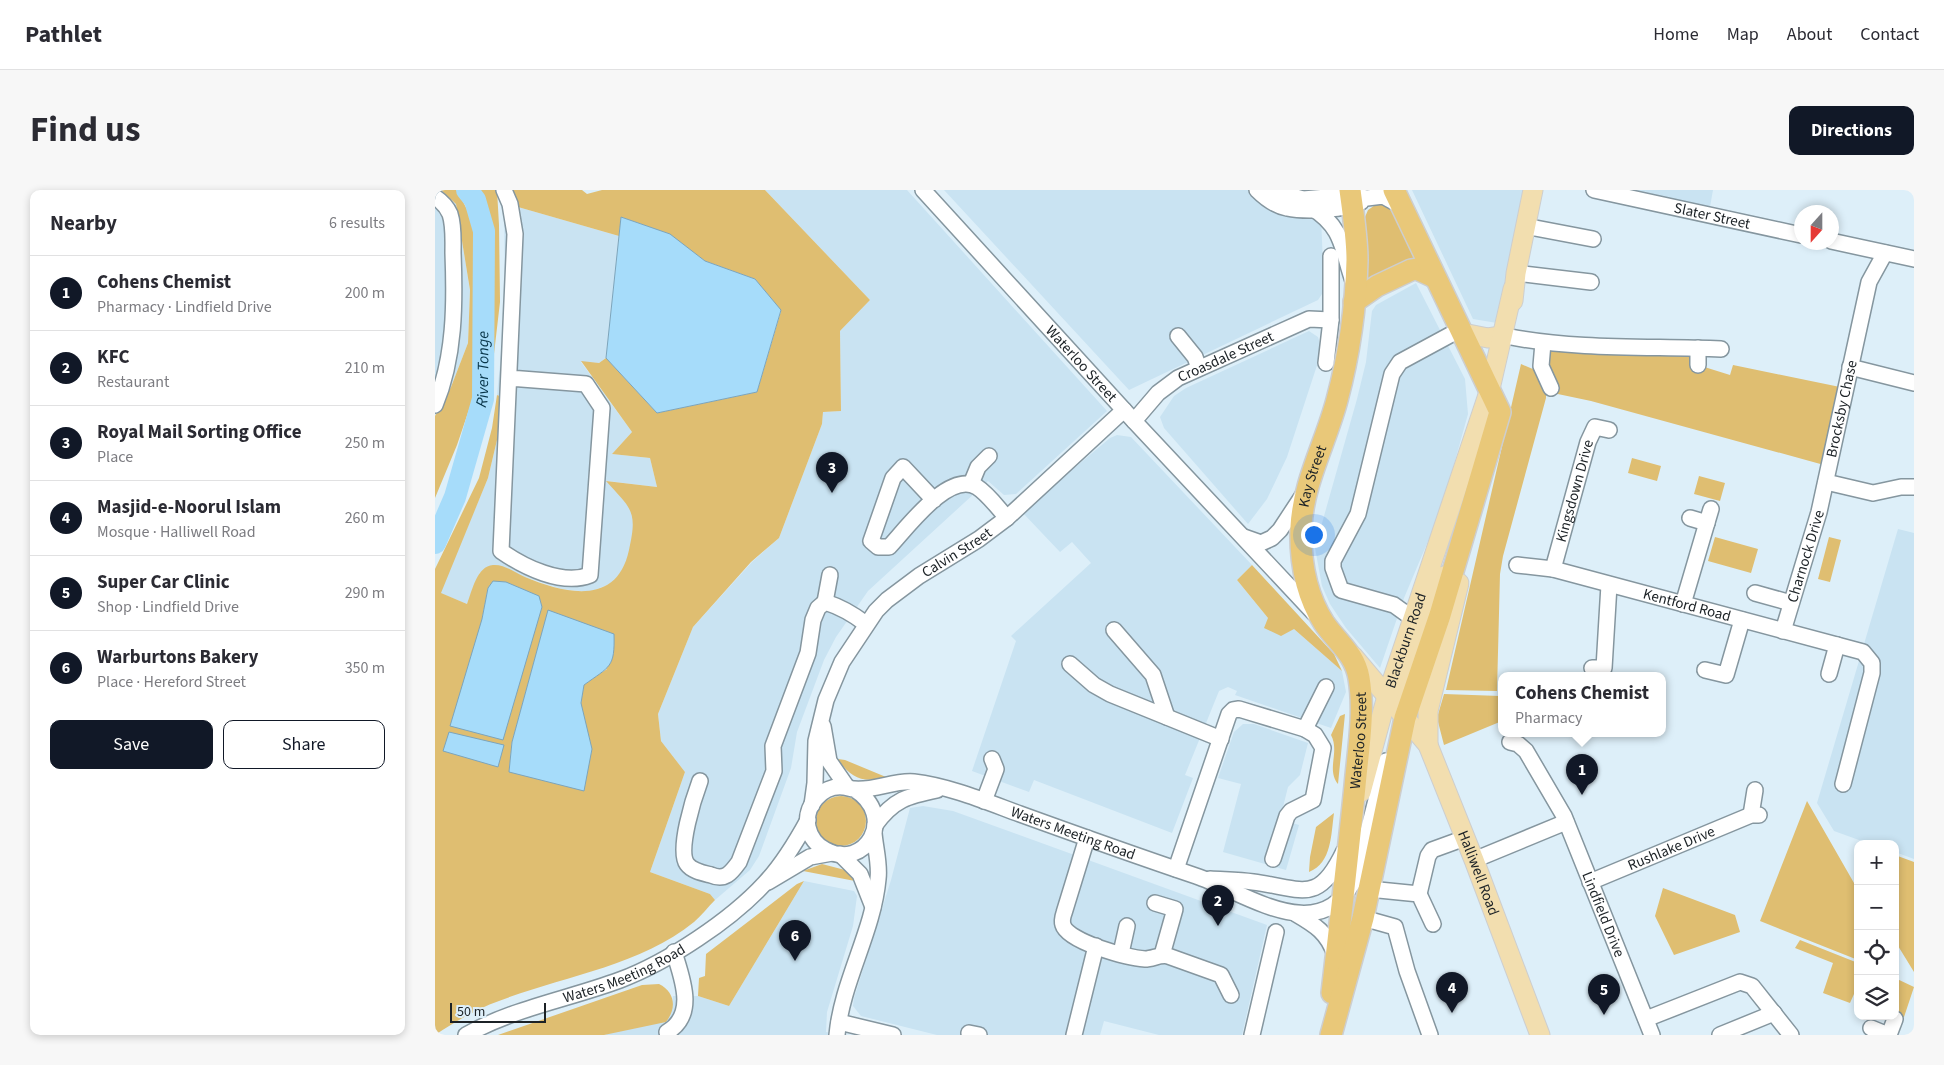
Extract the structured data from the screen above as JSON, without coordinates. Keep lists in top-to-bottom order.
{
  "streets": {
    "highway": ["Waterloo Street", "Kay Street", "Blackburn Road"],
    "main road": ["Halliwell Road"],
    "street": [
      "Slater Street",
      "Croasdale Street",
      "Brocksby Chase",
      "Kingsdown Drive",
      "Calvin Street",
      "Charnock Drive",
      "Kentford Road",
      "Waters Meeting Road",
      "Rushlake Drive",
      "Lindfield Drive"
    ]
  },
  "crossings": [
    ["Croasdale Street", "Waterloo Street"],
    ["Croasdale Street", "Calvin Street"],
    ["Waterloo Street", "Kay Street"],
    ["Waterloo Street", "Calvin Street"],
    ["Waterloo Street", "Blackburn Road"],
    ["Waterloo Street", "Waters Meeting Road"],
    ["Brocksby Chase", "Charnock Drive"],
    ["Kay Street", "Blackburn Road"],
    ["Kay Street", "Halliwell Road"],
    ["Kingsdown Drive", "Kentford Road"],
    ["Calvin Street", "Waters Meeting Road"],
    ["Charnock Drive", "Kentford Road"],
    ["Blackburn Road", "Waters Meeting Road"],
    ["Blackburn Road", "Halliwell Road"],
    ["Rushlake Drive", "Lindfield Drive"]
  ],
  "water": ["River Tonge"],
  "scale_bar": "50 m",
  "north": "bottom",
  "page": {
    "header": "Pathlet",
    "nav": [
      "Home",
      "Map",
      "About",
      "Contact"
    ],
    "title": "Find us",
    "buttons": [
      "Directions",
      ["Save", "Share"]
    ],
    "heading": ["Nearby", "6 results"],
    "list": [
      {
        "mark": "1",
        "name": "Cohens Chemist",
        "note": "Pharmacy · Lindfield Drive",
        "value": "200 m"
      },
      {
        "mark": "2",
        "name": "KFC",
        "note": "Restaurant",
        "value": "210 m"
      },
      {
        "mark": "3",
        "name": "Royal Mail Sorting Office",
        "note": "Place",
        "value": "250 m"
      },
      {
        "mark": "4",
        "name": "Masjid-e-Noorul Islam",
        "note": "Mosque · Halliwell Road",
        "value": "260 m"
      },
      {
        "mark": "5",
        "name": "Super Car Clinic",
        "note": "Shop · Lindfield Drive",
        "value": "290 m"
      },
      {
        "mark": "6",
        "name": "Warburtons Bakery",
        "note": "Place · Hereford Street",
        "value": "350 m"
      }
    ],
    "pins": [
      "3",
      "1",
      "2",
      "6",
      "4",
      "5"
    ],
    "popup": ["Cohens Chemist", "Pharmacy"],
    "map_buttons": ["+", "−"],
    "scale": "50 m"
  }
}
